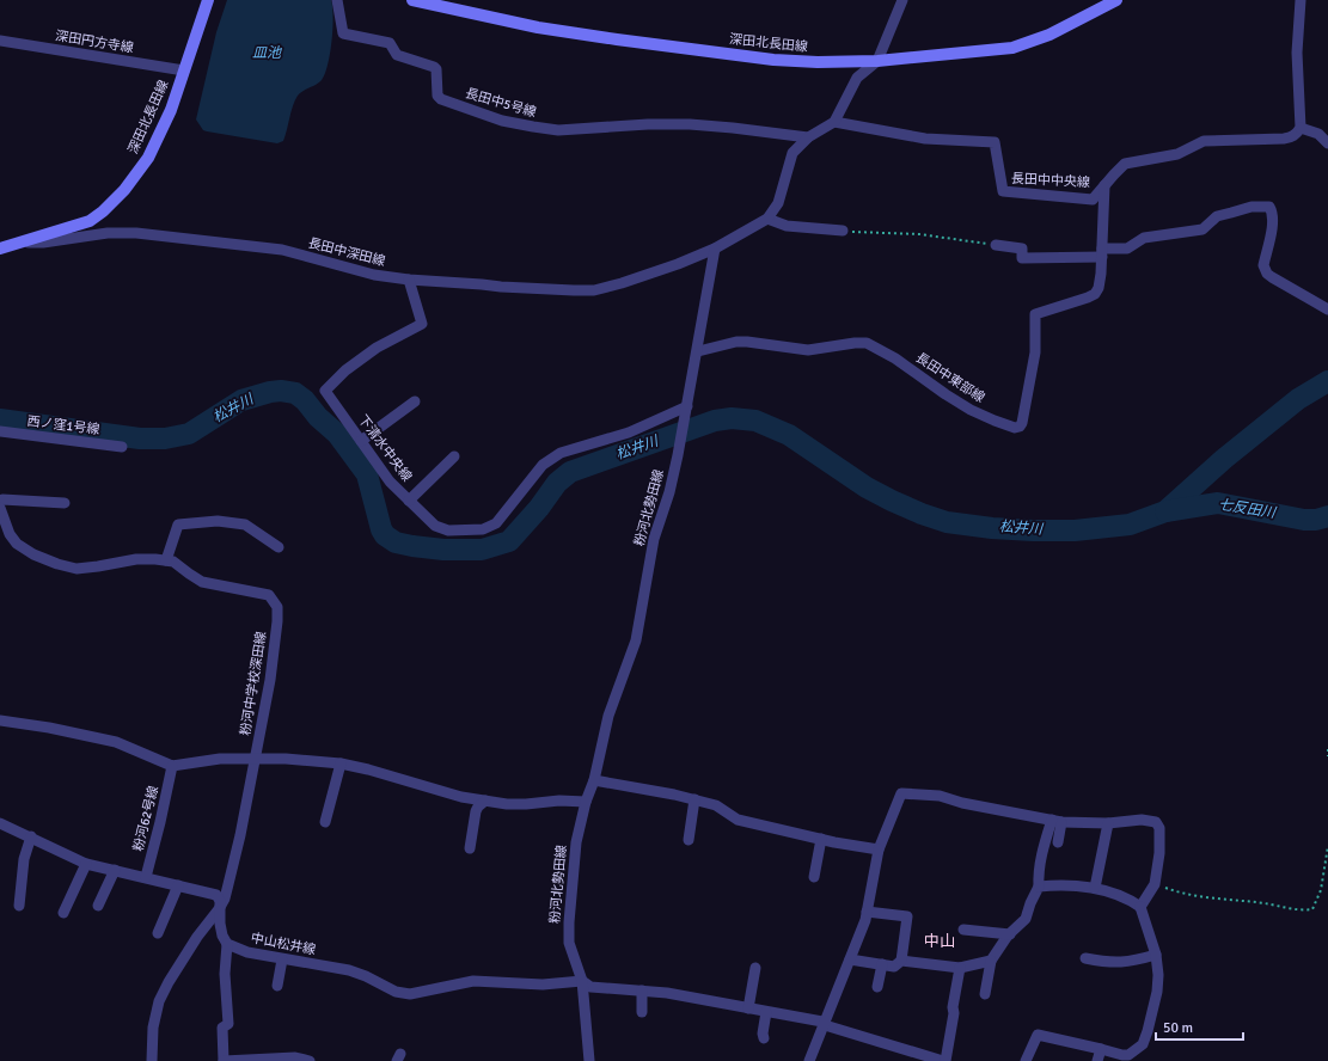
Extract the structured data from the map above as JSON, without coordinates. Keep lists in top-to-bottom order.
{
  "streets": {
    "street": [
      "深田円方寺線",
      "深田北長田線",
      "長田中5号線",
      "長田中中央線",
      "長田中深田線",
      "長田中東部線",
      "西ノ窪1号線",
      "下清水中央線",
      "粉河北勢田線",
      "粉河中学校深田線",
      "粉河62号線",
      "中山松井線"
    ]
  },
  "crossings": [
    ["深田円方寺線", "深田北長田線"],
    ["深田北長田線", "長田中深田線"],
    ["長田中中央線", "長田中東部線"],
    ["長田中深田線", "下清水中央線"],
    ["長田中深田線", "粉河北勢田線"],
    ["長田中東部線", "粉河北勢田線"],
    ["下清水中央線", "粉河北勢田線"],
    ["粉河北勢田線", "中山松井線"]
  ],
  "districts": ["中山"],
  "water": ["皿池", "松井川", "七反田川"],
  "scale_bar": "50 m"
}
